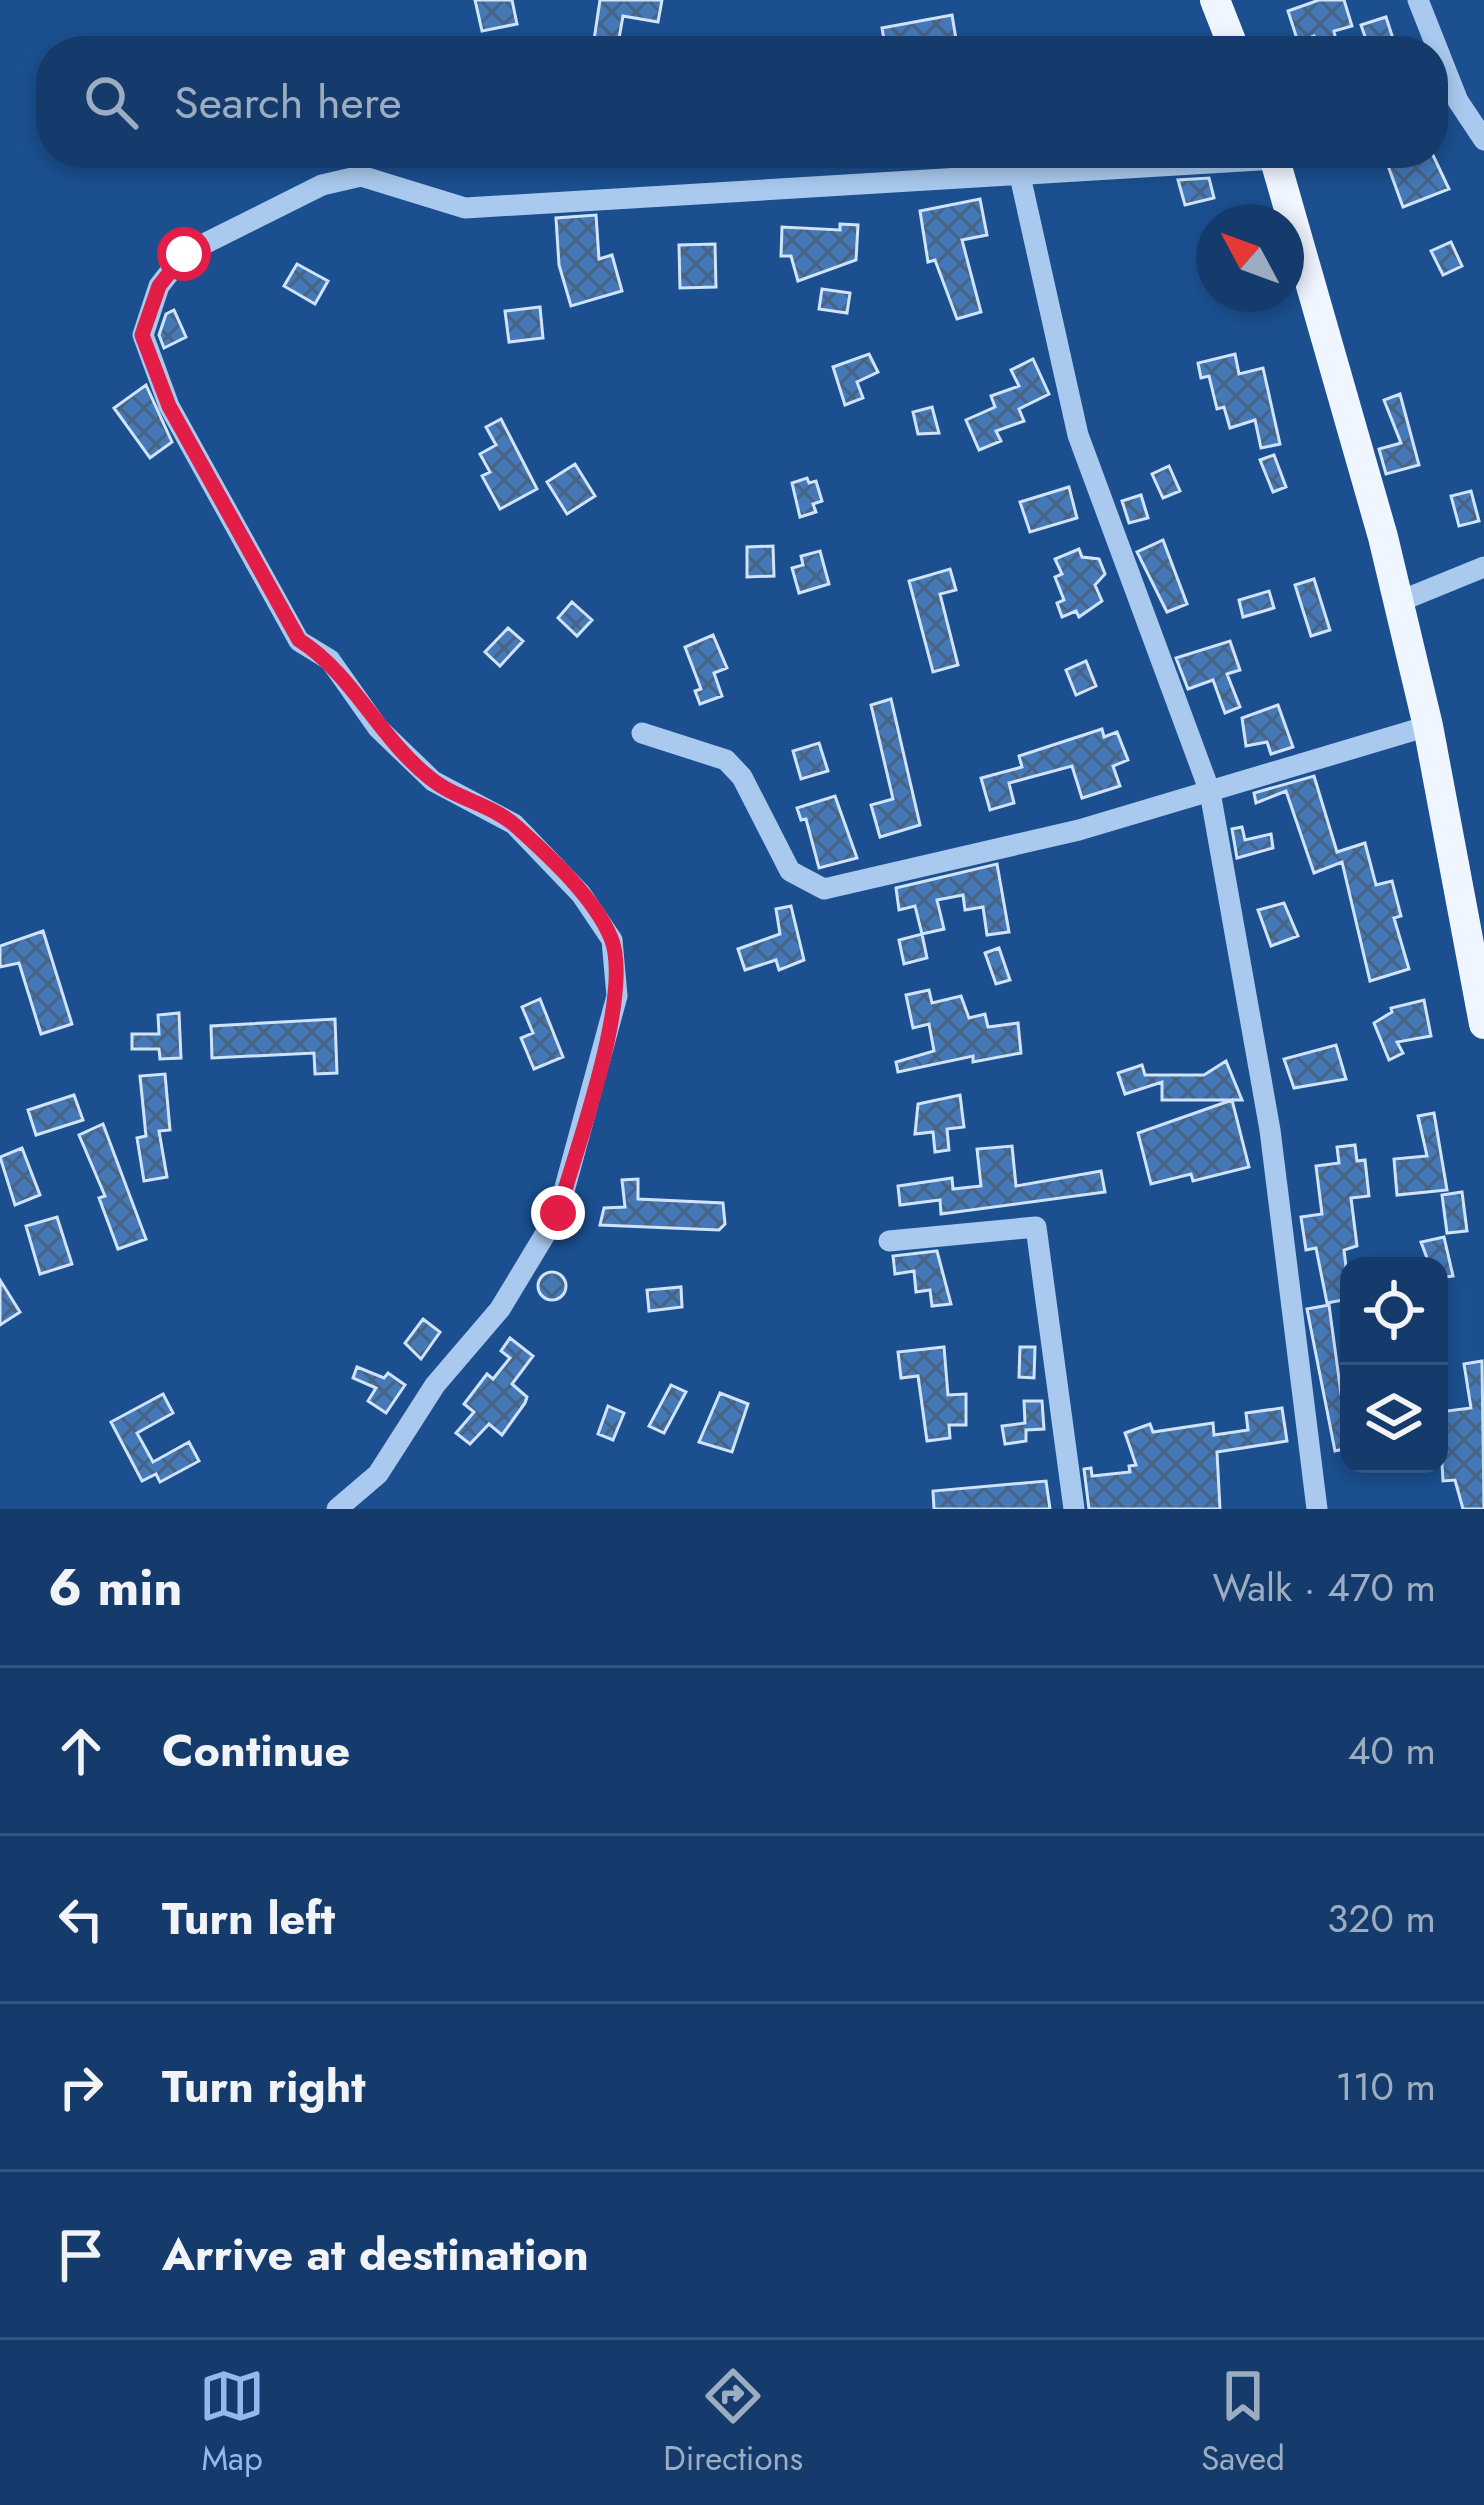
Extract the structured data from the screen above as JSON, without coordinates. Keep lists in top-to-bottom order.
{
  "north": "top left",
  "page": {
    "search": "Search here",
    "heading": ["6 min", "Walk · 470 m"],
    "list": [
      ["Continue", "40 m"],
      ["Turn left", "320 m"],
      ["Turn right", "110 m"],
      "Arrive at destination"
    ],
    "nav": ["Map", "Directions", "Saved"]
  }
}
